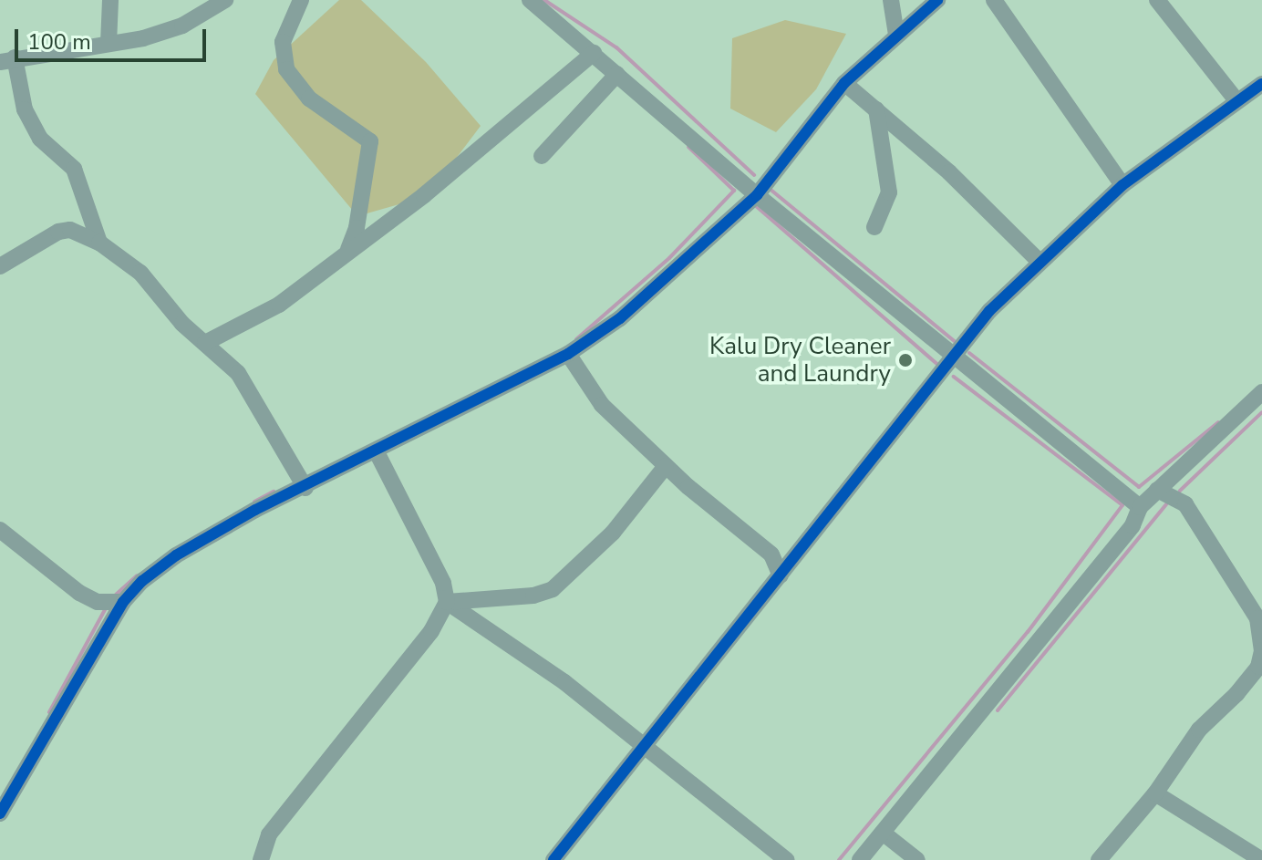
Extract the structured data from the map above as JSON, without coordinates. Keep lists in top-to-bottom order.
{
  "places": ["Kalu Dry Cleaner and Laundry"],
  "scale_bar": "100 m"
}
